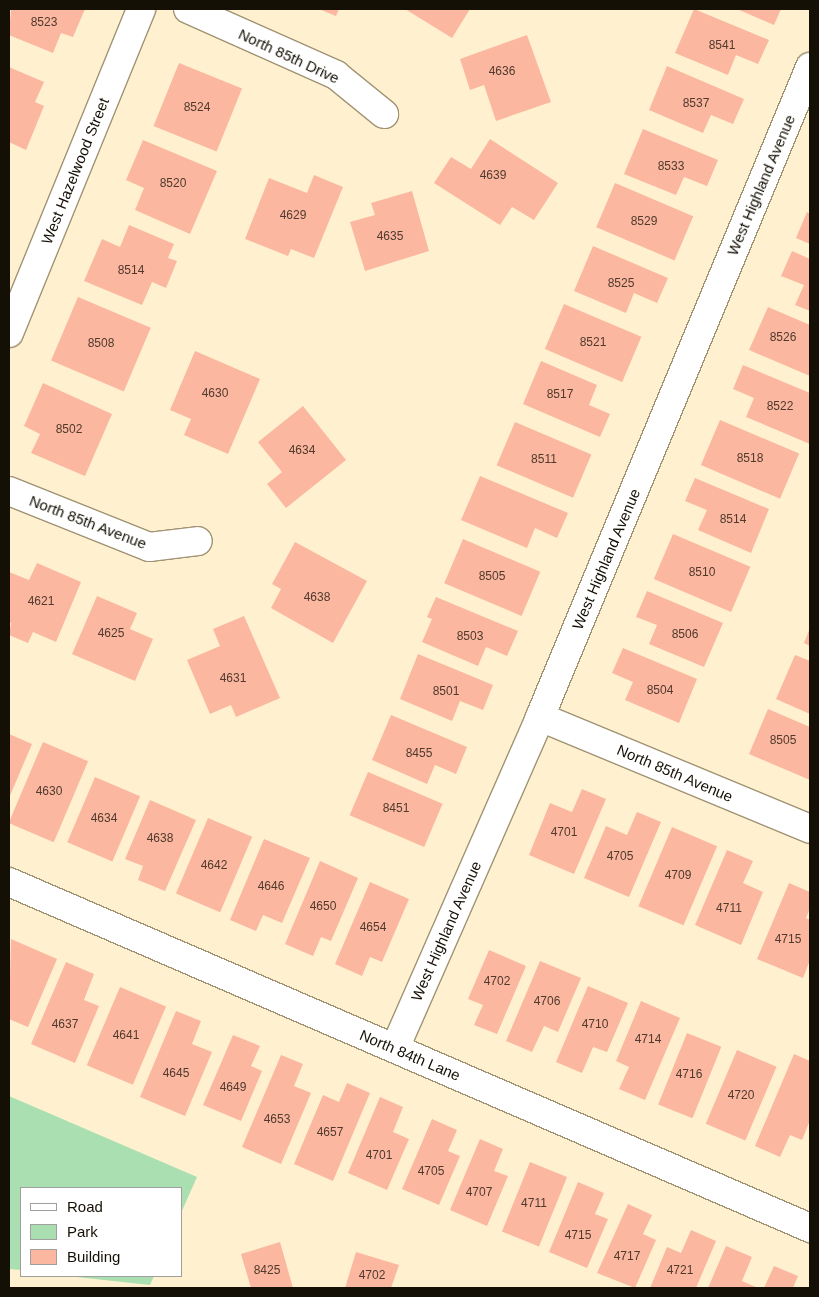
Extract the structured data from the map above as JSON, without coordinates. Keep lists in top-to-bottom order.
{
  "streets": {
    "street": [
      "North 85th Drive",
      "West Hazelwood Street",
      "West Highland Avenue",
      "North 85th Avenue",
      "North 84th Lane"
    ]
  },
  "crossings": [
    ["West Highland Avenue", "North 85th Avenue"],
    ["West Highland Avenue", "North 84th Lane"]
  ],
  "house_numbers": [
    "8523",
    "8541",
    "4636",
    "8537",
    "8524",
    "8533",
    "4639",
    "8520",
    "4629",
    "8529",
    "4635",
    "8514",
    "8525",
    "8526",
    "8521",
    "8508",
    "4630",
    "8517",
    "8522",
    "8502",
    "4634",
    "8518",
    "8511",
    "8514",
    "8510",
    "8505",
    "4638",
    "4621",
    "4625",
    "8506",
    "8503",
    "4631",
    "8504",
    "8501",
    "8505",
    "8455",
    "4630",
    "8451",
    "4634",
    "4701",
    "4638",
    "4705",
    "4642",
    "4709",
    "4646",
    "4650",
    "4711",
    "4654",
    "4715",
    "4702",
    "4706",
    "4637",
    "4710",
    "4641",
    "4714",
    "4645",
    "4716",
    "4649",
    "4720",
    "4653",
    "4657",
    "4701",
    "4705",
    "4707",
    "4711",
    "4715",
    "4717",
    "8425",
    "4721",
    "4702"
  ],
  "legend": ["Road", "Park", "Building"]
}
